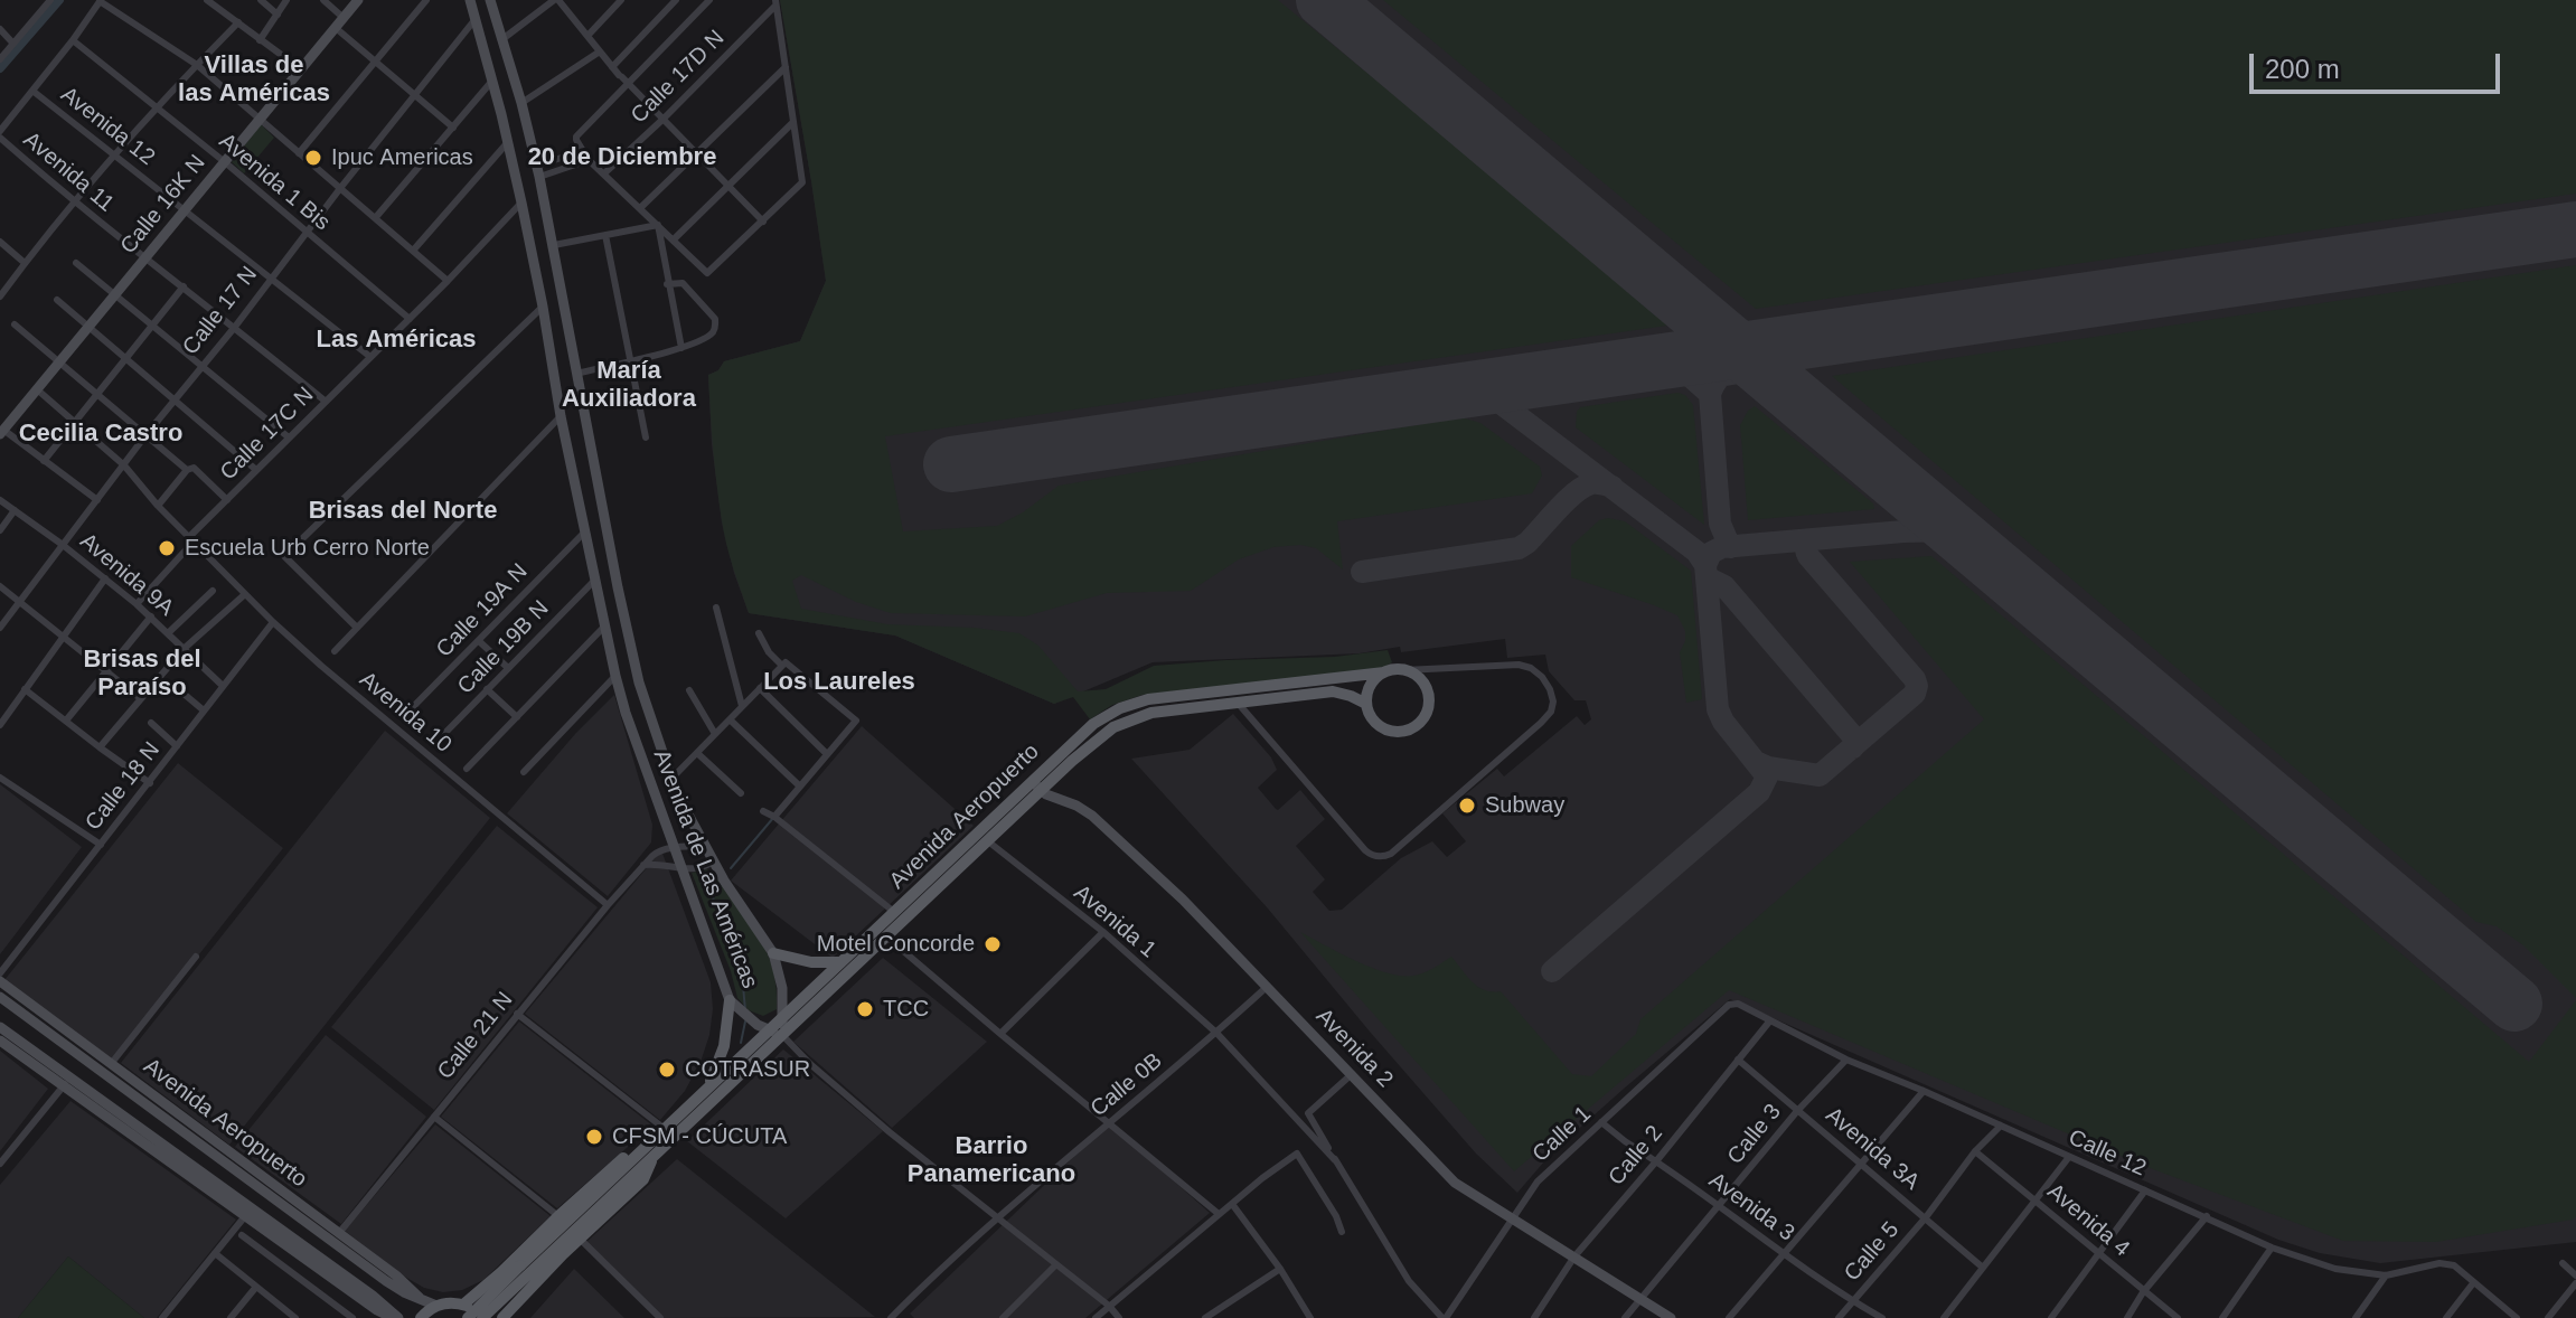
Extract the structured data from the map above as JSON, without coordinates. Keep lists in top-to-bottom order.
{
  "streets": {
    "main road": [
      "Calle 16K N",
      "Avenida Aeropuerto",
      "Avenida de Las Américas",
      "Avenida 2"
    ],
    "street": [
      "Calle 17D N",
      "Avenida 12",
      "Avenida 11",
      "Avenida 1 Bis",
      "Calle 17 N",
      "Calle 17C N",
      "Avenida 9A",
      "Calle 19A N",
      "Calle 19B N",
      "Avenida 10",
      "Calle 18 N",
      "Avenida 1",
      "Calle 21 N",
      "Calle 0B",
      "Calle 1",
      "Calle 3",
      "Avenida 3A",
      "Calle 12",
      "Calle 2",
      "Avenida 3",
      "Avenida 4",
      "Calle 5"
    ]
  },
  "crossings": [
    ["Avenida 12", "Calle 16K N"],
    ["Avenida 12", "Calle 17 N"],
    ["Avenida 12", "Calle 17C N"],
    ["Avenida 11", "Calle 16K N"],
    ["Avenida 11", "Calle 17 N"],
    ["Avenida 11", "Calle 17C N"],
    ["Avenida 1 Bis", "Calle 16K N"],
    ["Avenida 1 Bis", "Calle 17 N"],
    ["Avenida 1 Bis", "Calle 17C N"],
    ["Calle 16K N", "Avenida 10"],
    ["Calle 17 N", "Avenida 9A"],
    ["Calle 17 N", "Avenida 10"],
    ["Calle 17 N", "Avenida de Las Américas"],
    ["Calle 17C N", "Avenida 9A"],
    ["Calle 17C N", "Avenida 10"],
    ["Calle 17C N", "Avenida de Las Américas"],
    ["Avenida 9A", "Calle 18 N"],
    ["Calle 19A N", "Avenida de Las Américas"],
    ["Calle 19B N", "Avenida de Las Américas"],
    ["Avenida 10", "Calle 18 N"],
    ["Avenida 10", "Calle 21 N"],
    ["Avenida Aeropuerto", "Avenida de Las Américas"],
    ["Avenida Aeropuerto", "Avenida 1"],
    ["Avenida Aeropuerto", "Calle 21 N"],
    ["Avenida Aeropuerto", "Avenida 2"],
    ["Avenida de Las Américas", "Calle 21 N"],
    ["Avenida 1", "Calle 0B"],
    ["Avenida 2", "Calle 0B"],
    ["Avenida 2", "Calle 1"],
    ["Avenida 2", "Calle 3"],
    ["Avenida 2", "Calle 2"],
    ["Calle 1", "Calle 12"],
    ["Calle 1", "Avenida 3"],
    ["Calle 3", "Avenida 3A"],
    ["Calle 3", "Calle 12"],
    ["Calle 3", "Avenida 3"],
    ["Avenida 3A", "Calle 2"],
    ["Avenida 3A", "Calle 5"],
    ["Calle 12", "Calle 2"],
    ["Calle 12", "Calle 5"],
    ["Calle 2", "Avenida 3"],
    ["Avenida 3", "Calle 5"],
    ["Avenida 4", "Calle 5"]
  ],
  "districts": [
    "Villas de las Américas",
    "20 de Diciembre",
    "Las Américas",
    "María Auxiliadora",
    "Cecilia Castro",
    "Brisas del Norte",
    "Brisas del Paraíso",
    "Los Laureles",
    "Barrio Panamericano"
  ],
  "places": [
    "Ipuc Americas",
    "Escuela Urb Cerro Norte",
    "Subway",
    "Motel Concorde",
    "TCC",
    "COTRASUR",
    "CFSM - CÚCUTA"
  ],
  "scale_bar": "200 m"
}
